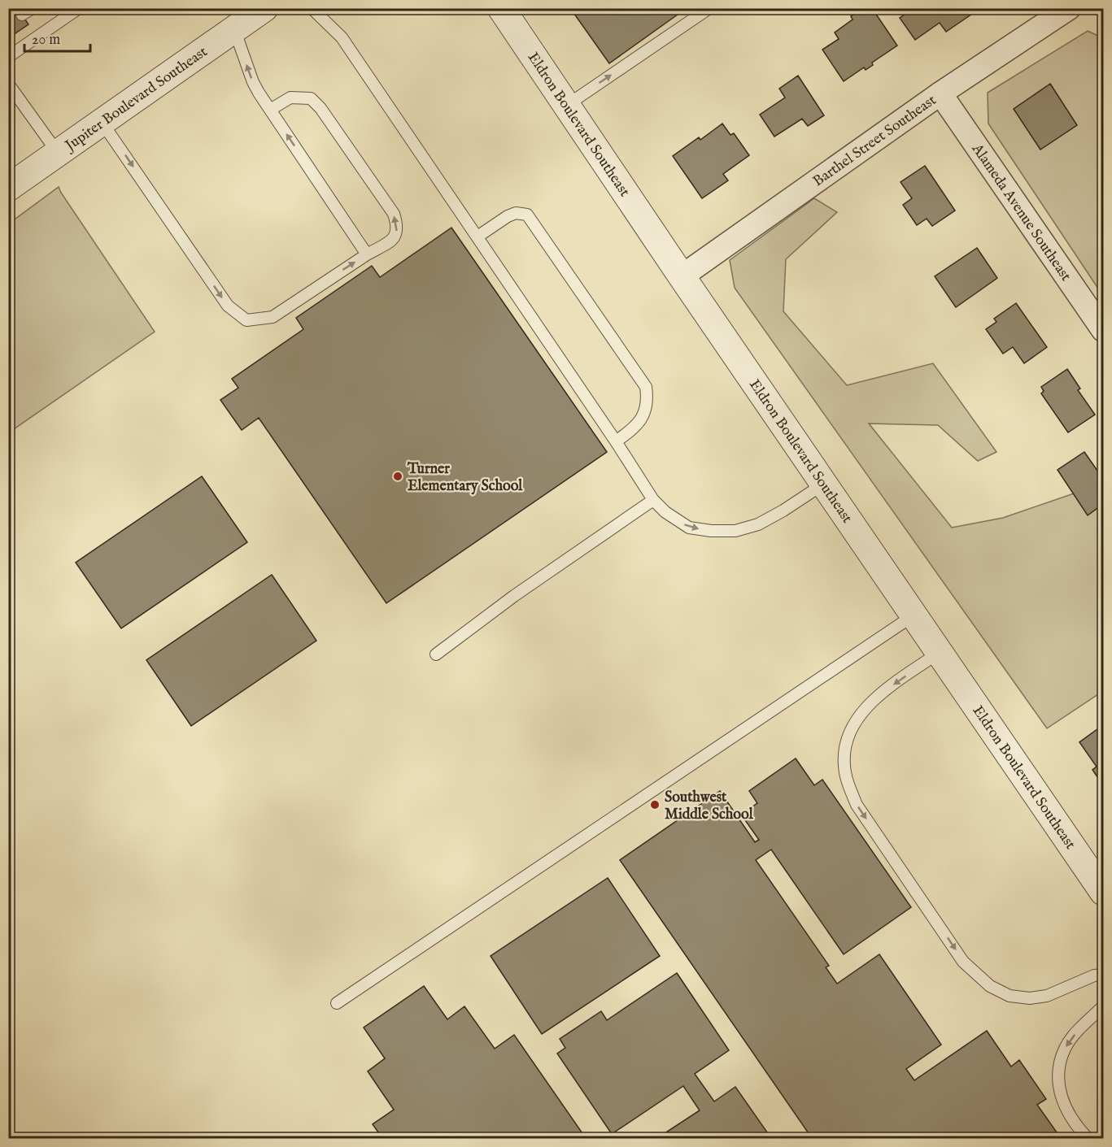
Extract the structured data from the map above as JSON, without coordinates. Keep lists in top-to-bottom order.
{
  "streets": {
    "street": [
      "Jupiter Boulevard Southeast",
      "Eldron Boulevard Southeast",
      "Barthel Street Southeast",
      "Alameda Avenue Southeast"
    ]
  },
  "crossings": [
    ["Eldron Boulevard Southeast", "Barthel Street Southeast"],
    ["Barthel Street Southeast", "Alameda Avenue Southeast"]
  ],
  "places": ["Turner Elementary School", "Southwest Middle School"],
  "scale_bar": "20 m"
}
